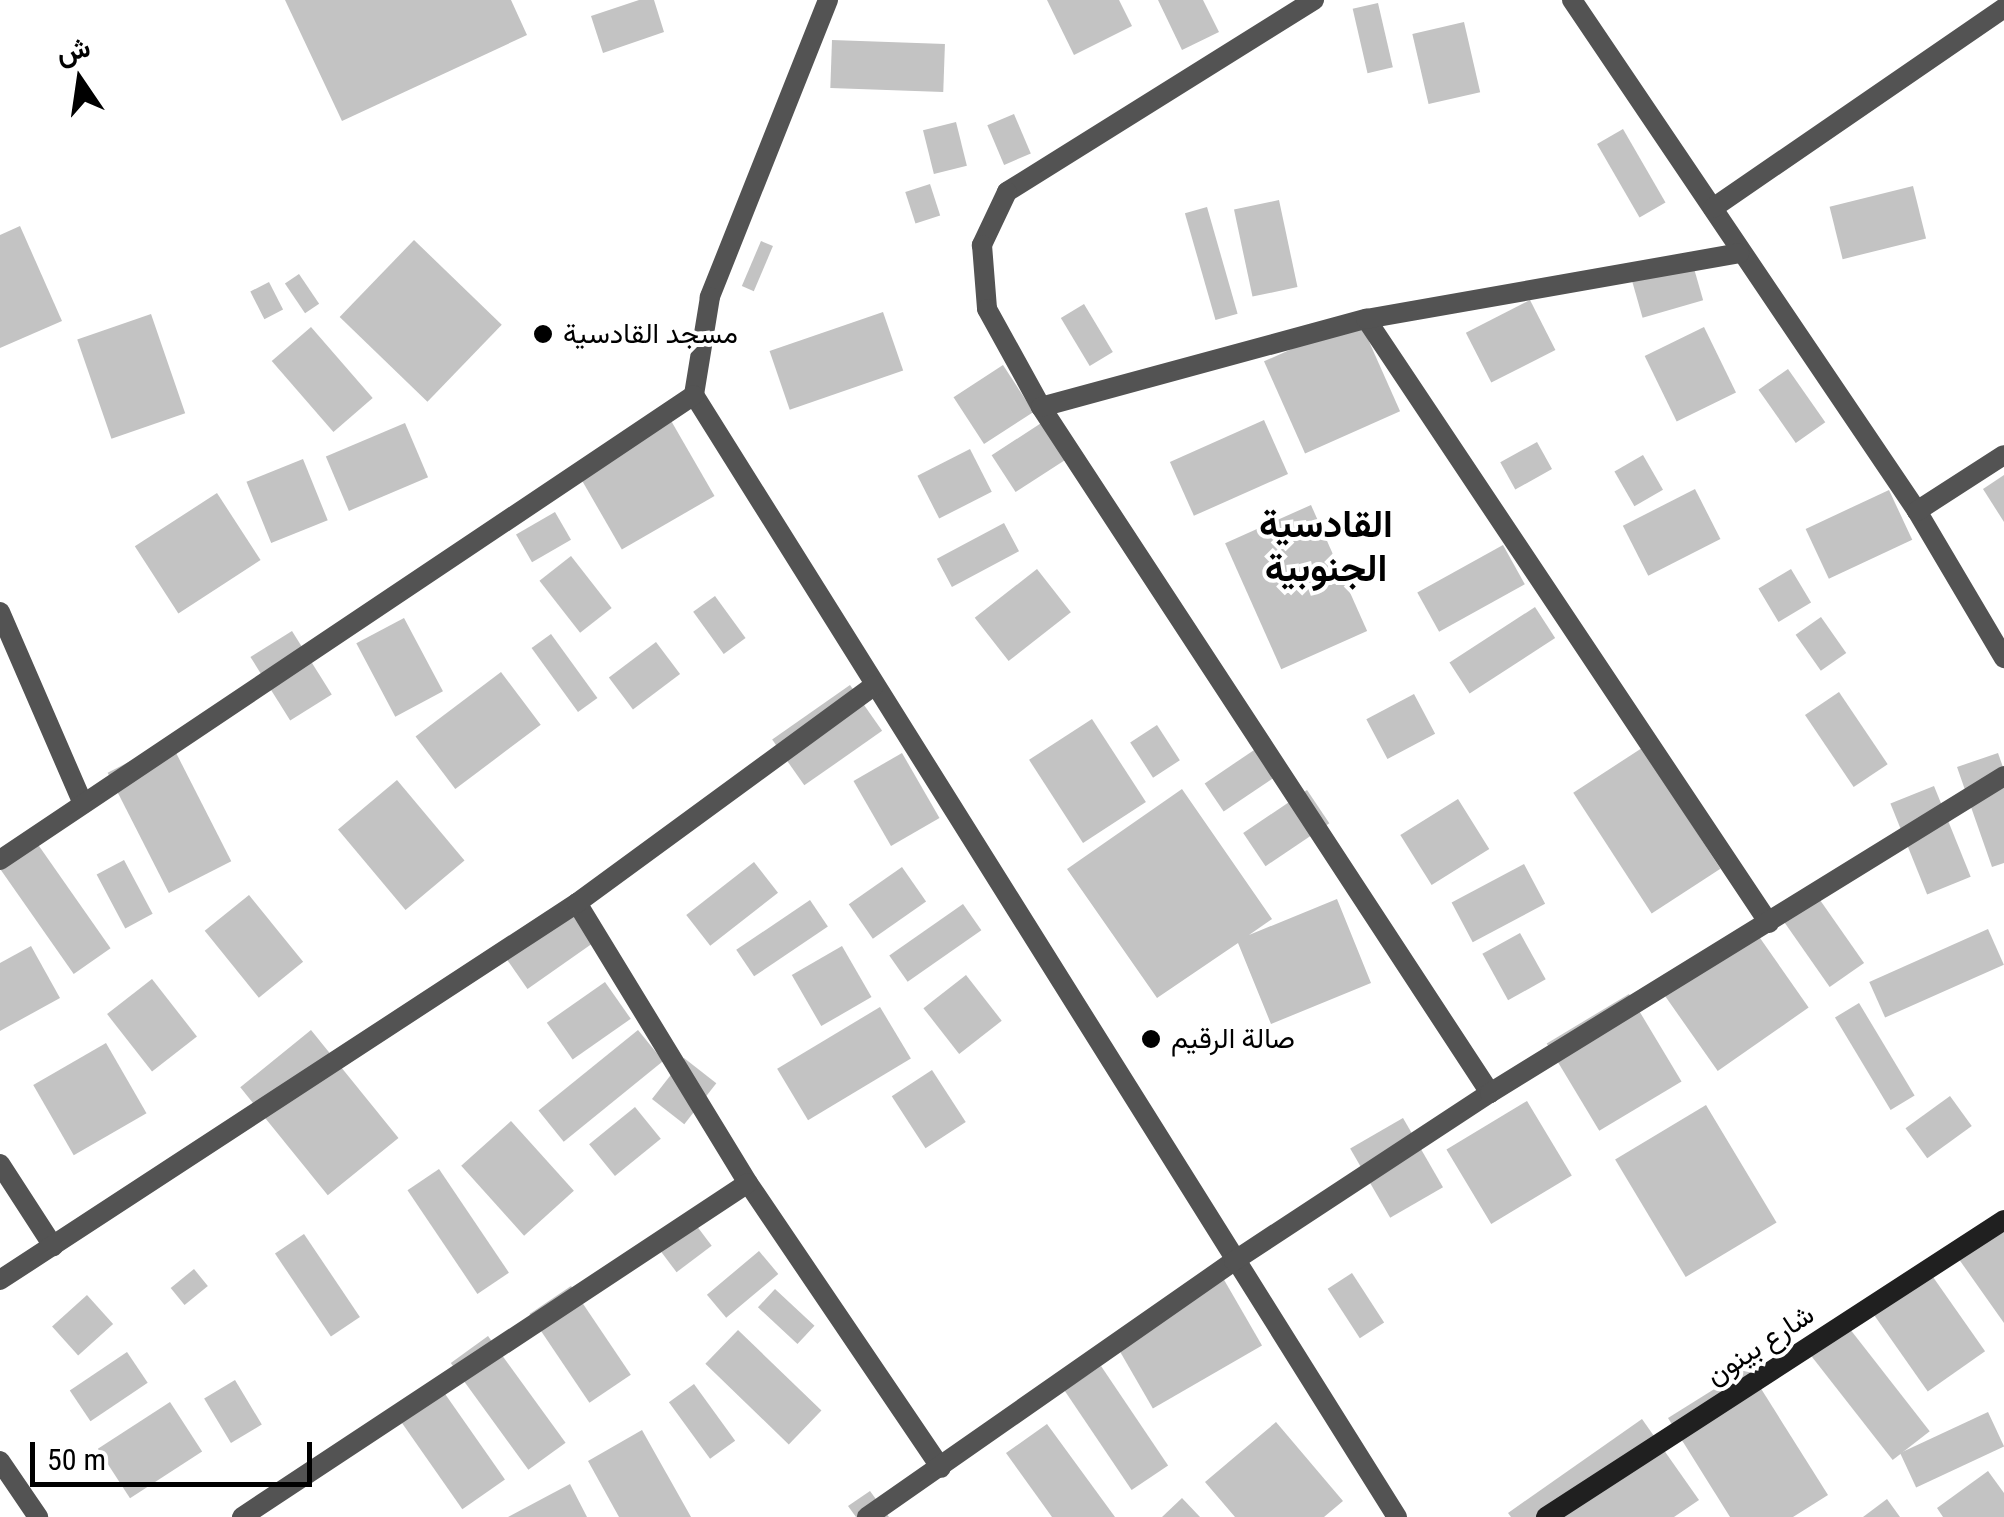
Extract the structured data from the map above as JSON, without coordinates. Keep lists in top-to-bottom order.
{
  "streets": {
    "street": ["شارع بينون"]
  },
  "districts": ["القادسية الجنوبية"],
  "places": ["مسجد القادسية", "صالة الرقيم"],
  "scale_bar": "50 m",
  "north": "top"
}
